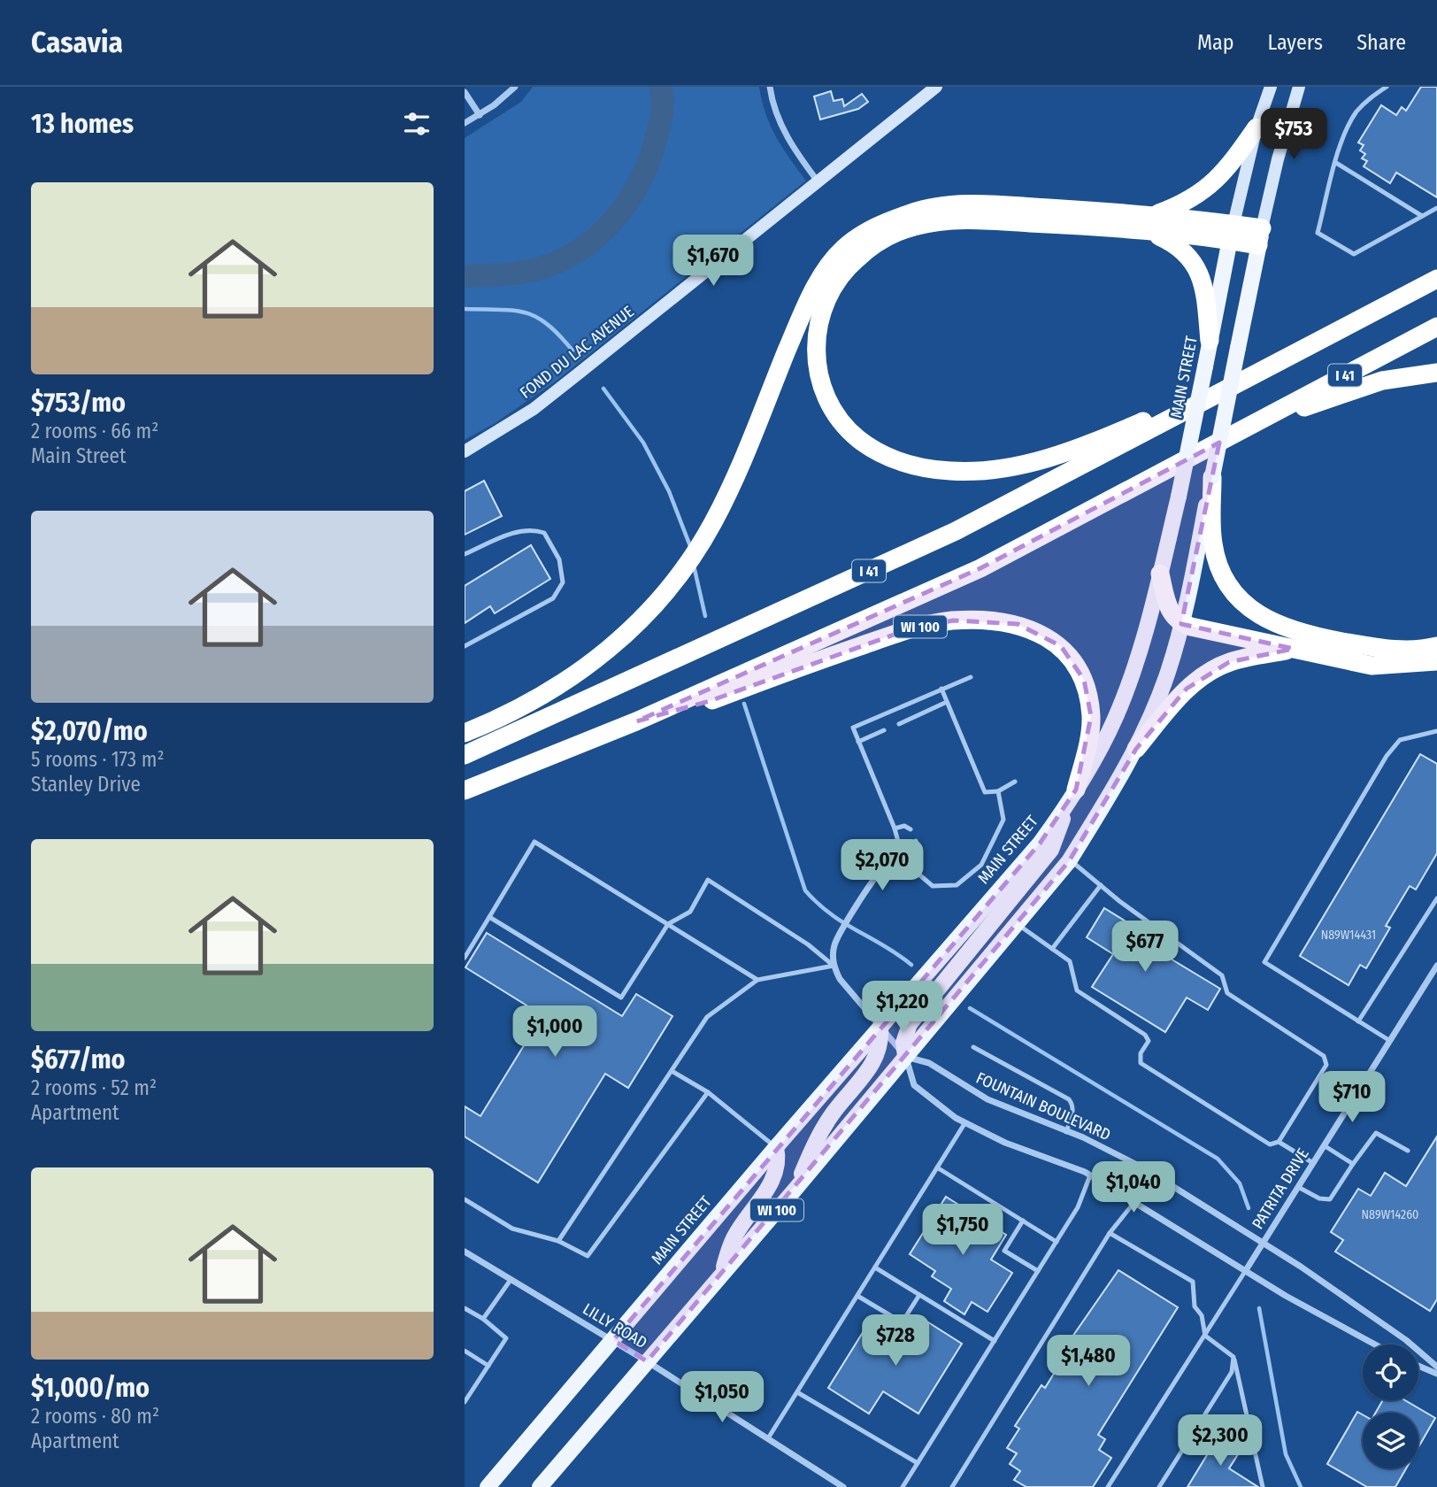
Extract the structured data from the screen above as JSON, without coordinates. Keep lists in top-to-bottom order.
{
  "streets": {
    "highway": ["I 41", "WI 100"],
    "main road": ["MAIN STREET"],
    "street": [
      "FOND DU LAC AVENUE",
      "FOUNTAIN BOULEVARD",
      "PATRITA DRIVE",
      "LILLY ROAD"
    ]
  },
  "crossings": [
    ["I 41", "WI 100"],
    ["MAIN STREET", "WI 100"],
    ["MAIN STREET", "LILLY ROAD"],
    ["WI 100", "FOUNTAIN BOULEVARD"],
    ["WI 100", "LILLY ROAD"],
    ["FOUNTAIN BOULEVARD", "PATRITA DRIVE"]
  ],
  "house_numbers": ["N89W14431", "N89W14260"],
  "page": {
    "header": "Casavia",
    "nav": ["Map", "Layers", "Share"],
    "heading": "13 homes",
    "price": [
      "$753",
      "$1,670",
      "$2,070",
      "$677",
      "$1,220",
      "$1,000",
      "$710",
      "$1,040",
      "$1,750",
      "$728",
      "$1,480",
      "$1,050",
      "$2,300"
    ],
    "list": [
      {
        "name": "$753/mo",
        "note": "2 rooms · 66 m² · Main Street"
      },
      {
        "name": "$2,070/mo",
        "note": "5 rooms · 173 m² · Stanley Drive"
      },
      {
        "name": "$677/mo",
        "note": "2 rooms · 52 m² · Apartment"
      },
      {
        "name": "$1,000/mo",
        "note": "2 rooms · 80 m² · Apartment"
      }
    ]
  }
}
